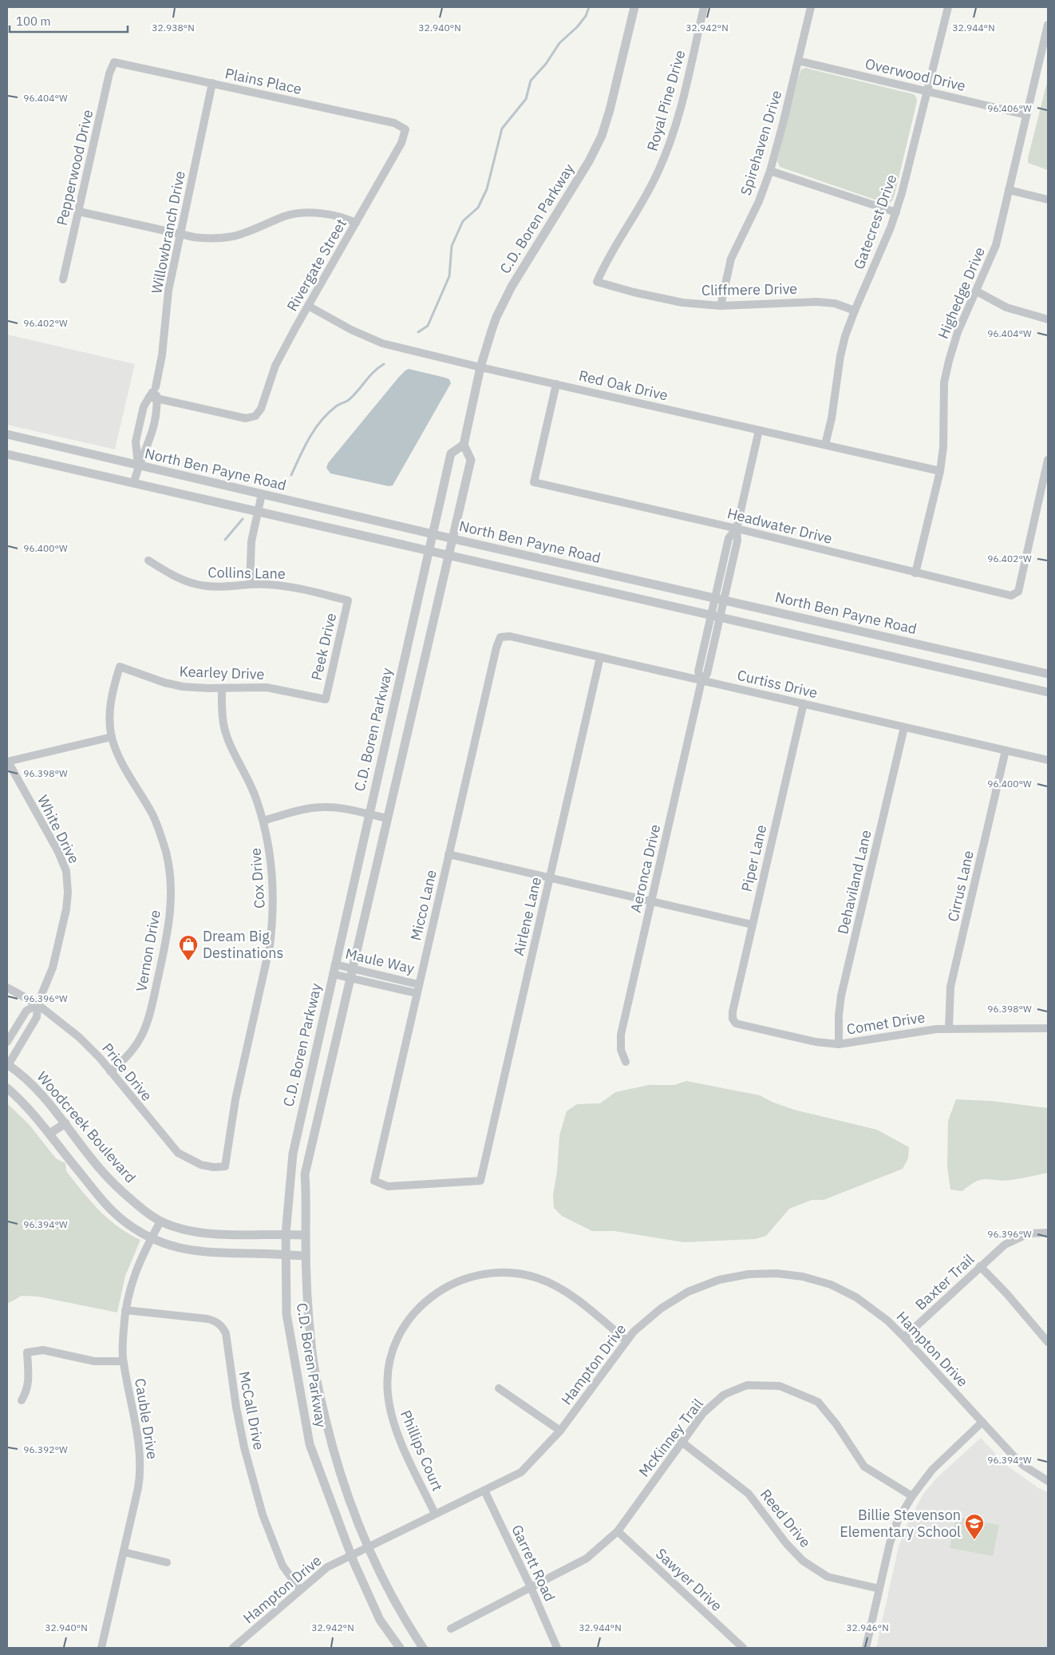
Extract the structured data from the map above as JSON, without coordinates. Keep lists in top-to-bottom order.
{
  "streets": {
    "street": [
      "Overwood Drive",
      "Plains Place",
      "Royal Pine Drive",
      "Spirehaven Drive",
      "Pepperwood Drive",
      "C.D. Boren Parkway",
      "Gatecrest Drive",
      "Willowbranch Drive",
      "Rivergate Street",
      "Cliffmere Drive",
      "Highedge Drive",
      "Red Oak Drive",
      "North Ben Payne Road",
      "Headwater Drive",
      "Collins Lane",
      "Peek Drive",
      "Kearley Drive",
      "Curtiss Drive",
      "White Drive",
      "Piper Lane",
      "Aeronca Drive",
      "Cox Drive",
      "Dehaviland Lane",
      "Cirrus Lane",
      "Micco Lane",
      "Airlene Lane",
      "Vernon Drive",
      "Maule Way",
      "Comet Drive",
      "Price Drive",
      "Woodcreek Boulevard",
      "Baxter Trail",
      "Hampton Drive",
      "McCall Drive",
      "Cauble Drive",
      "McKinney Trail",
      "Phillips Court",
      "Reed Drive",
      "Garrett Road",
      "Sawyer Drive"
    ]
  },
  "crossings": [
    ["Overwood Drive", "Spirehaven Drive"],
    ["Overwood Drive", "Gatecrest Drive"],
    ["Overwood Drive", "Highedge Drive"],
    ["Plains Place", "Pepperwood Drive"],
    ["Plains Place", "Willowbranch Drive"],
    ["Plains Place", "Rivergate Street"],
    ["Royal Pine Drive", "Cliffmere Drive"],
    ["Spirehaven Drive", "Cliffmere Drive"],
    ["C.D. Boren Parkway", "Red Oak Drive"],
    ["C.D. Boren Parkway", "North Ben Payne Road"],
    ["C.D. Boren Parkway", "Maule Way"],
    ["C.D. Boren Parkway", "Woodcreek Boulevard"],
    ["C.D. Boren Parkway", "Hampton Drive"],
    ["Gatecrest Drive", "Cliffmere Drive"],
    ["Gatecrest Drive", "Red Oak Drive"],
    ["Willowbranch Drive", "Rivergate Street"],
    ["Willowbranch Drive", "North Ben Payne Road"],
    ["Rivergate Street", "Red Oak Drive"],
    ["Highedge Drive", "Red Oak Drive"],
    ["Highedge Drive", "Headwater Drive"],
    ["Red Oak Drive", "Headwater Drive"],
    ["Red Oak Drive", "Aeronca Drive"],
    ["North Ben Payne Road", "Aeronca Drive"],
    ["Headwater Drive", "Aeronca Drive"],
    ["Collins Lane", "Peek Drive"],
    ["Peek Drive", "Kearley Drive"],
    ["Kearley Drive", "Cox Drive"],
    ["Kearley Drive", "Vernon Drive"],
    ["Curtiss Drive", "Piper Lane"],
    ["Curtiss Drive", "Aeronca Drive"],
    ["Curtiss Drive", "Dehaviland Lane"],
    ["Curtiss Drive", "Cirrus Lane"],
    ["Curtiss Drive", "Micco Lane"],
    ["Curtiss Drive", "Airlene Lane"],
    ["White Drive", "Price Drive"],
    ["White Drive", "Woodcreek Boulevard"],
    ["Piper Lane", "Comet Drive"],
    ["Cox Drive", "Price Drive"],
    ["Dehaviland Lane", "Comet Drive"],
    ["Cirrus Lane", "Comet Drive"],
    ["Micco Lane", "Airlene Lane"],
    ["Micco Lane", "Maule Way"],
    ["Vernon Drive", "Price Drive"],
    ["Woodcreek Boulevard", "Cauble Drive"],
    ["Baxter Trail", "Hampton Drive"],
    ["Hampton Drive", "McCall Drive"],
    ["Hampton Drive", "Phillips Court"],
    ["Hampton Drive", "Garrett Road"],
    ["McCall Drive", "Cauble Drive"],
    ["McKinney Trail", "Reed Drive"],
    ["McKinney Trail", "Garrett Road"],
    ["McKinney Trail", "Sawyer Drive"]
  ],
  "places": {
    "shop": ["Dream Big Destinations"],
    "school or university": ["Billie Stevenson Elementary School"]
  },
  "scale_bar": "100 m",
  "coordinates": [
    "32.938°N",
    "32.940°N",
    "32.942°N",
    "32.944°N",
    "96.404°W",
    "96.406°W",
    "96.402°W",
    "96.400°W",
    "96.398°W",
    "96.396°W",
    "96.394°W",
    "96.392°W",
    "32.946°N"
  ]
}
